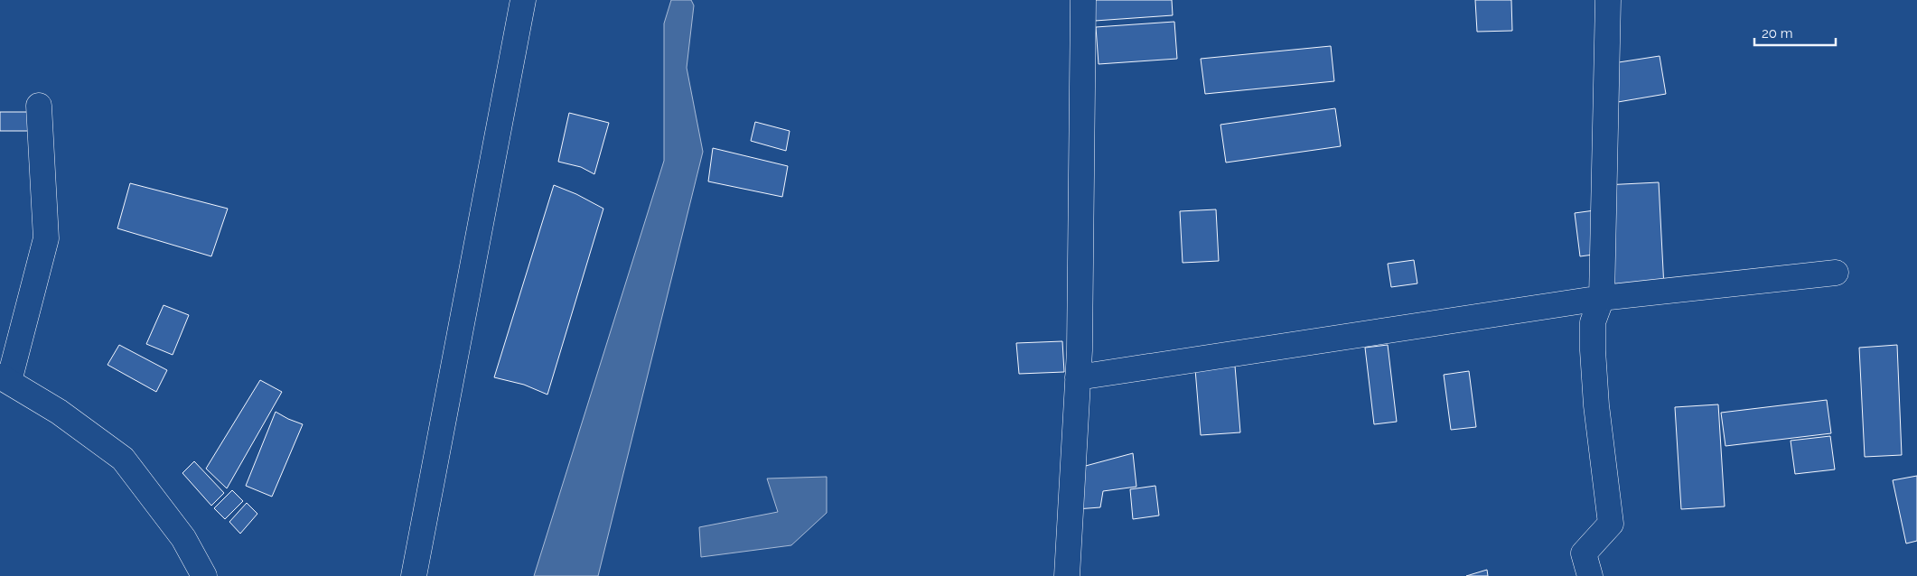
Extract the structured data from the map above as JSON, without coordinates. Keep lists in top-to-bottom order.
{
  "scale_bar": "20 m"
}
